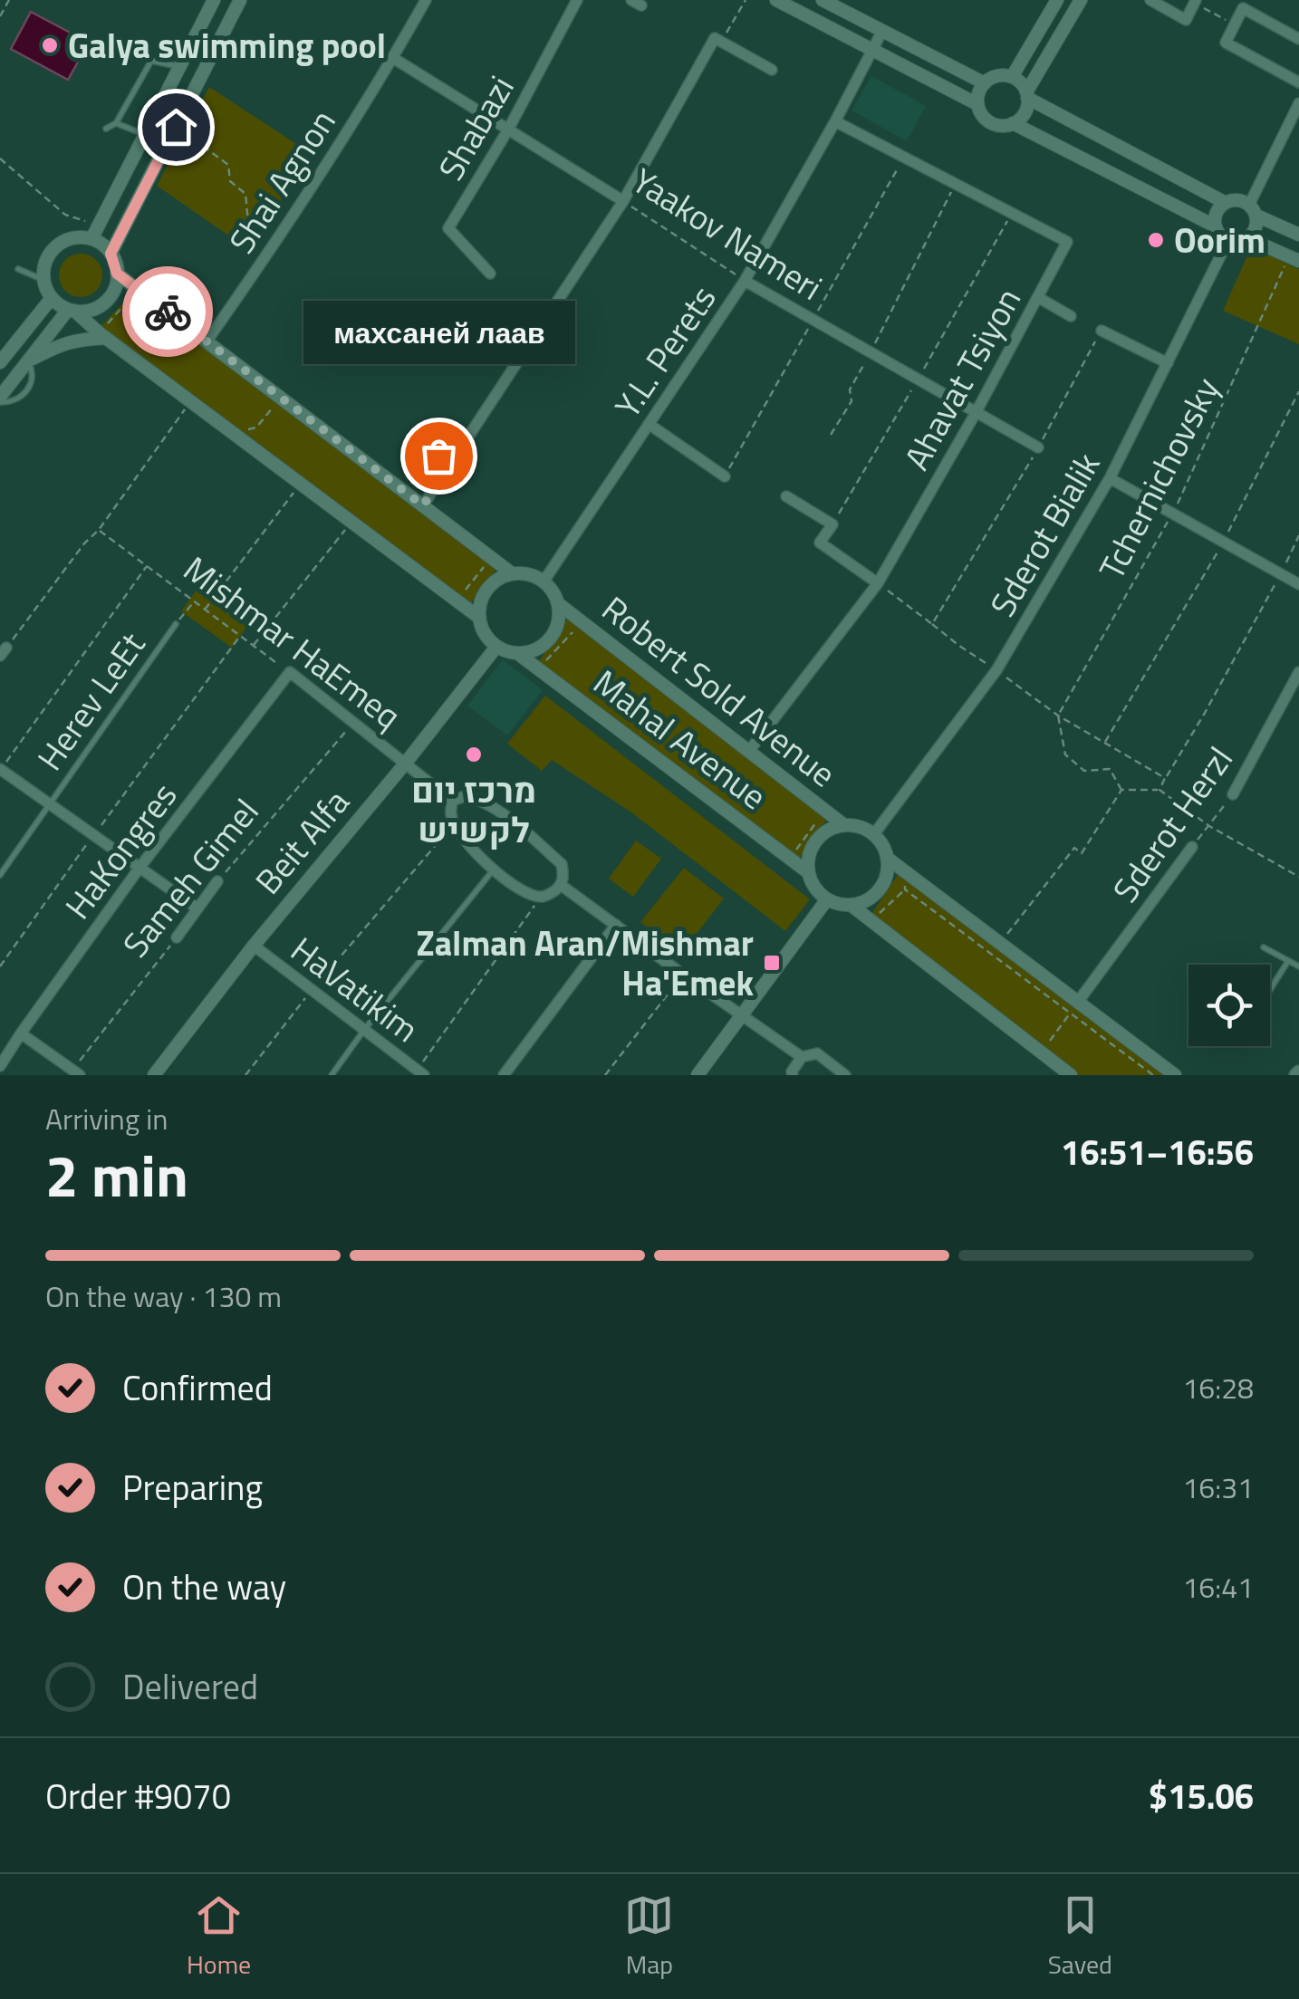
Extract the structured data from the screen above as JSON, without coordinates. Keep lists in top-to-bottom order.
{
  "streets": {
    "street": [
      "Shabazi",
      "Shai Agnon",
      "Yaakov Nameri",
      "Y.L. Perets",
      "Ahavat Tsiyon",
      "Sderot Bialik",
      "Mishmar HaEmeq",
      "Robert Sold Avenue",
      "Mahal Avenue",
      "Sderot Herzl",
      "Beit Alfa",
      "HaKongres",
      "Sameh Gimel",
      "HaVatikim"
    ],
    "lane": ["Herev LeEt"],
    "path": ["Tchernichovsky"]
  },
  "crossings": [
    ["Shabazi", "Yaakov Nameri"],
    ["Shai Agnon", "Yaakov Nameri"],
    ["Yaakov Nameri", "Y.L. Perets"],
    ["Yaakov Nameri", "Ahavat Tsiyon"],
    ["Y.L. Perets", "Ahavat Tsiyon"],
    ["Y.L. Perets", "Robert Sold Avenue"],
    ["Y.L. Perets", "Mahal Avenue"],
    ["Y.L. Perets", "Beit Alfa"],
    ["Ahavat Tsiyon", "Robert Sold Avenue"],
    ["Sderot Bialik", "Robert Sold Avenue"],
    ["Sderot Bialik", "Mahal Avenue"],
    ["Mishmar HaEmeq", "Herev LeEt"],
    ["Mishmar HaEmeq", "Beit Alfa"],
    ["Mishmar HaEmeq", "HaKongres"],
    ["Mishmar HaEmeq", "Sameh Gimel"],
    ["Robert Sold Avenue", "Mahal Avenue"],
    ["Robert Sold Avenue", "Beit Alfa"],
    ["Mahal Avenue", "Beit Alfa"],
    ["Beit Alfa", "HaVatikim"]
  ],
  "places": {
    "other": [
      "Galya swimming pool",
      "Oorim",
      "махсаней лаав",
      "מרכז יום לקשיש"
    ],
    "transit": ["Zalman Aran/Mishmar Ha'Emek"]
  },
  "page": {
    "bubble": "махсаней лаав",
    "heading": ["2 min", "Arriving in", "16:51–16:56"],
    "panel": ["Order #9070", "$15.06"],
    "bar": "On the way · 130 m",
    "list": [
      ["Confirmed", "16:28"],
      ["Preparing", "16:31"],
      ["On the way", "16:41"],
      "Delivered"
    ],
    "tabs": ["Home", "Map", "Saved"]
  }
}
